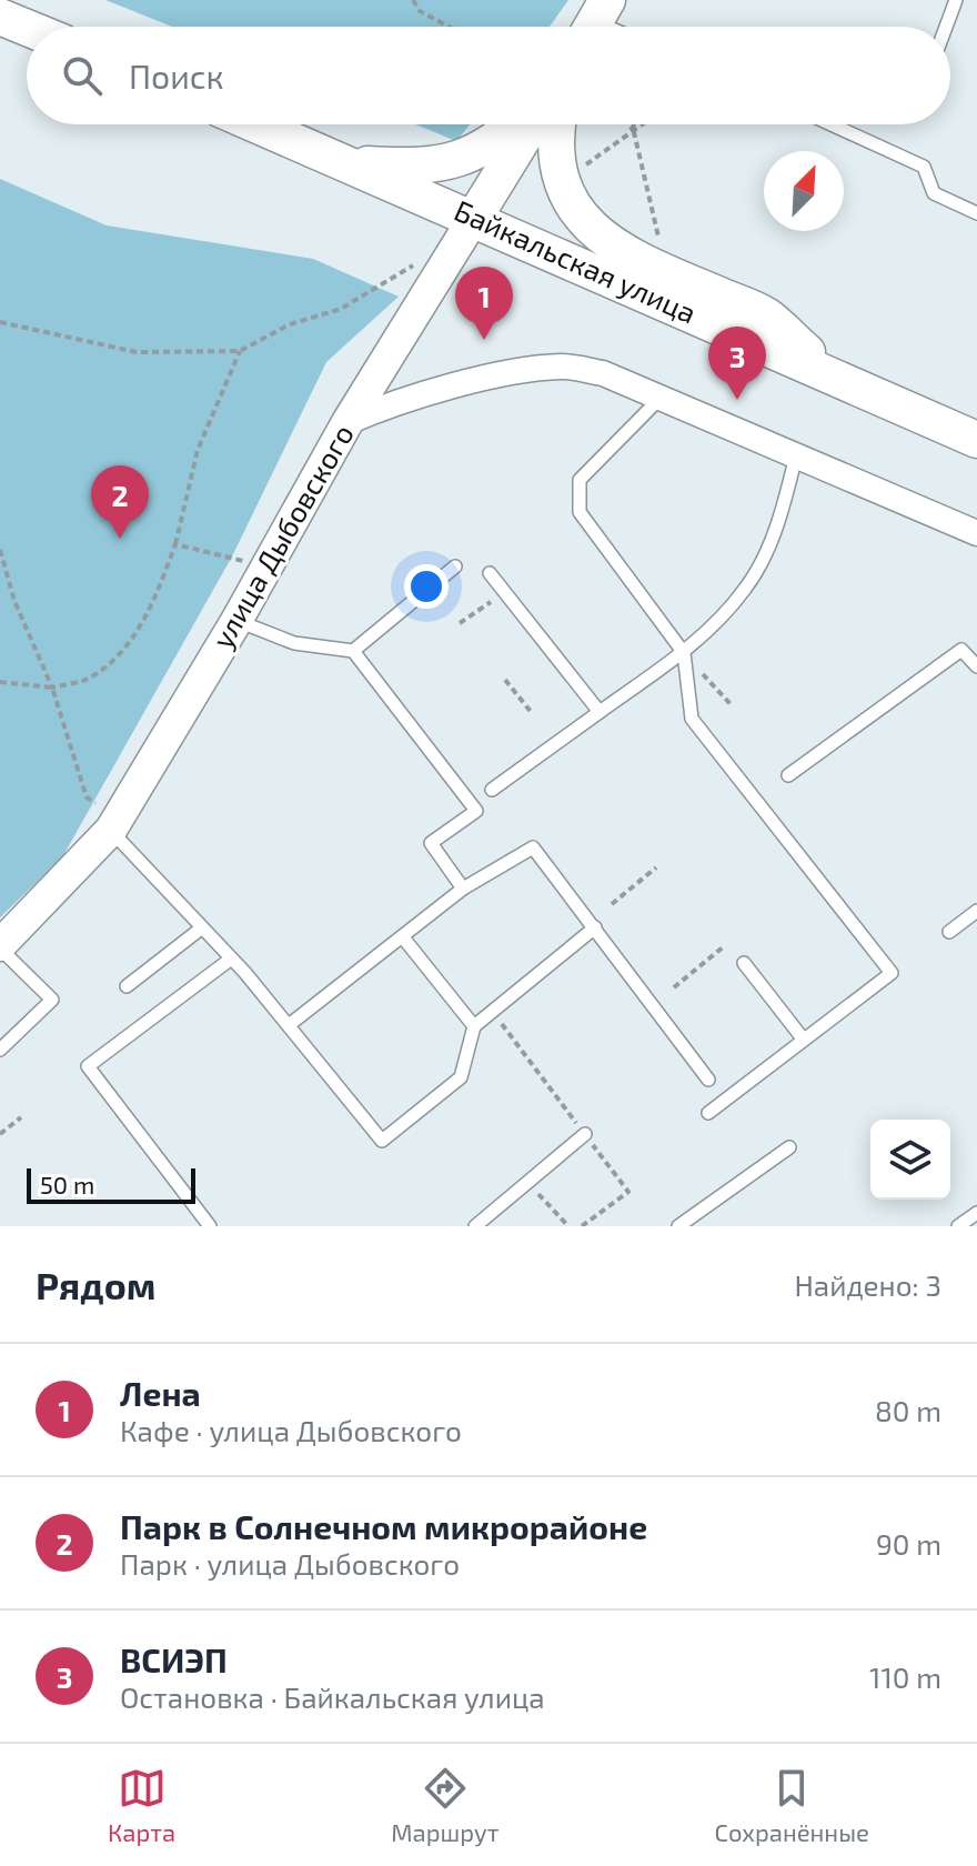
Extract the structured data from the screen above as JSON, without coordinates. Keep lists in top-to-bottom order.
{
  "streets": {
    "main road": ["Байкальская улица", "улица Дыбовского"]
  },
  "crossings": [
    ["Байкальская улица", "улица Дыбовского"]
  ],
  "scale_bar": "50 m",
  "north": "top right",
  "page": {
    "search": "Поиск",
    "pins": ["1", "3", "2"],
    "scale": "50 m",
    "heading": ["Рядом", "Найдено: 3"],
    "list": [
      {
        "mark": "1",
        "name": "Лена",
        "note": "Кафе · улица Дыбовского",
        "value": "80 m"
      },
      {
        "mark": "2",
        "name": "Парк в Солнечном микрорайоне",
        "note": "Парк · улица Дыбовского",
        "value": "90 m"
      },
      {
        "mark": "3",
        "name": "ВСИЭП",
        "note": "Остановка · Байкальская улица",
        "value": "110 m"
      }
    ],
    "nav": ["Карта", "Маршрут", "Сохранённые"]
  }
}
